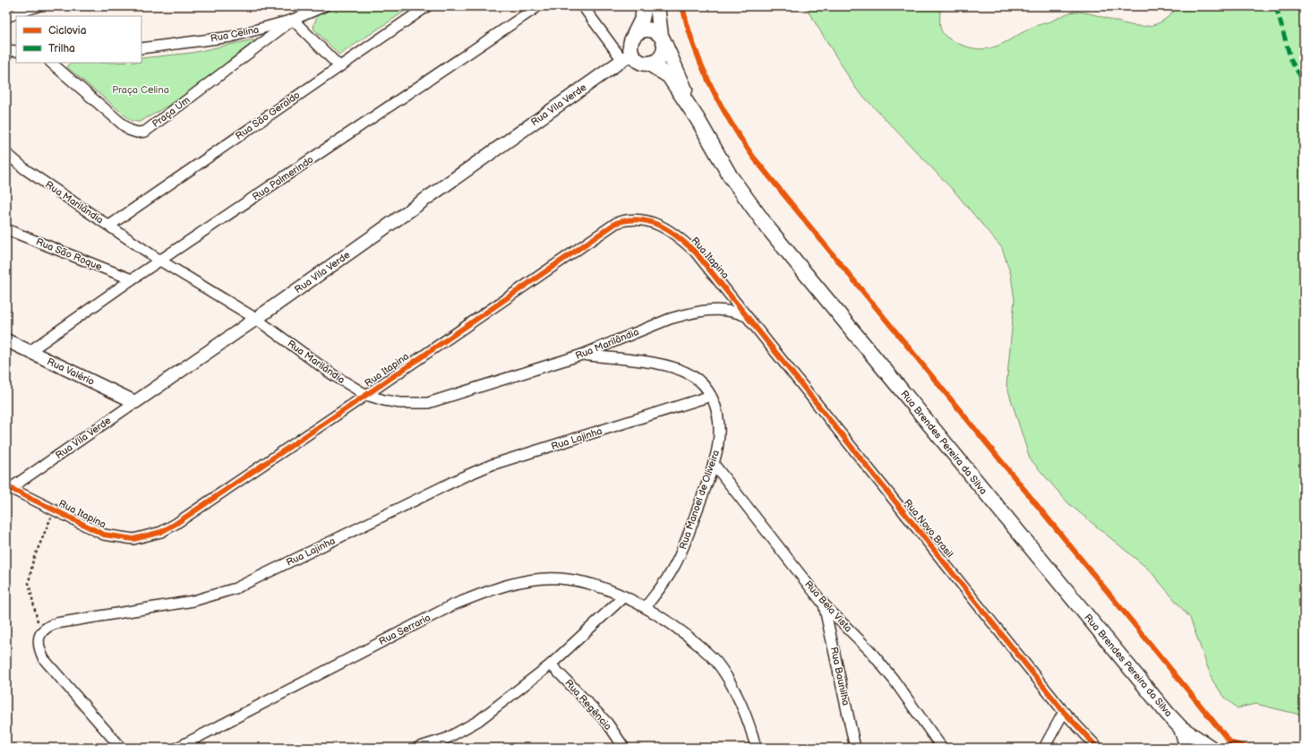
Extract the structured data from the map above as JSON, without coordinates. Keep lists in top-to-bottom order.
{
  "streets": {
    "main road": ["Rua Brendes Pereira da Silva"],
    "street": [
      "Rua Celina",
      "Rua Vila Verde",
      "Praça Um",
      "Rua São Geraldo",
      "Rua Palmerindo",
      "Rua Marilândia",
      "Rua São Roque",
      "Rua Itapina",
      "Rua Valério",
      "Rua Lajinha",
      "Rua Manoel de Oliveira",
      "Rua Novo Brasil",
      "Rua Bela Vista",
      "Rua Serraria",
      "Rua Baunilha",
      "Rua Regência"
    ]
  },
  "crossings": [
    ["Rua Celina", "Praça Um"],
    ["Rua Vila Verde", "Rua Marilândia"],
    ["Rua Vila Verde", "Rua Itapina"],
    ["Rua Vila Verde", "Rua Valério"],
    ["Rua Vila Verde", "Rua Brendes Pereira da Silva"],
    ["Rua São Geraldo", "Rua Marilândia"],
    ["Rua Palmerindo", "Rua Marilândia"],
    ["Rua Palmerindo", "Rua São Roque"],
    ["Rua Palmerindo", "Rua Valério"],
    ["Rua Marilândia", "Rua Itapina"],
    ["Rua Marilândia", "Rua Manoel de Oliveira"],
    ["Rua Marilândia", "Rua Novo Brasil"],
    ["Rua Itapina", "Rua Novo Brasil"],
    ["Rua Lajinha", "Rua Manoel de Oliveira"],
    ["Rua Manoel de Oliveira", "Rua Bela Vista"],
    ["Rua Manoel de Oliveira", "Rua Serraria"],
    ["Rua Bela Vista", "Rua Baunilha"]
  ],
  "parks": ["Praça Celina"],
  "legend": ["Ciclovia", "Trilha"]
}
